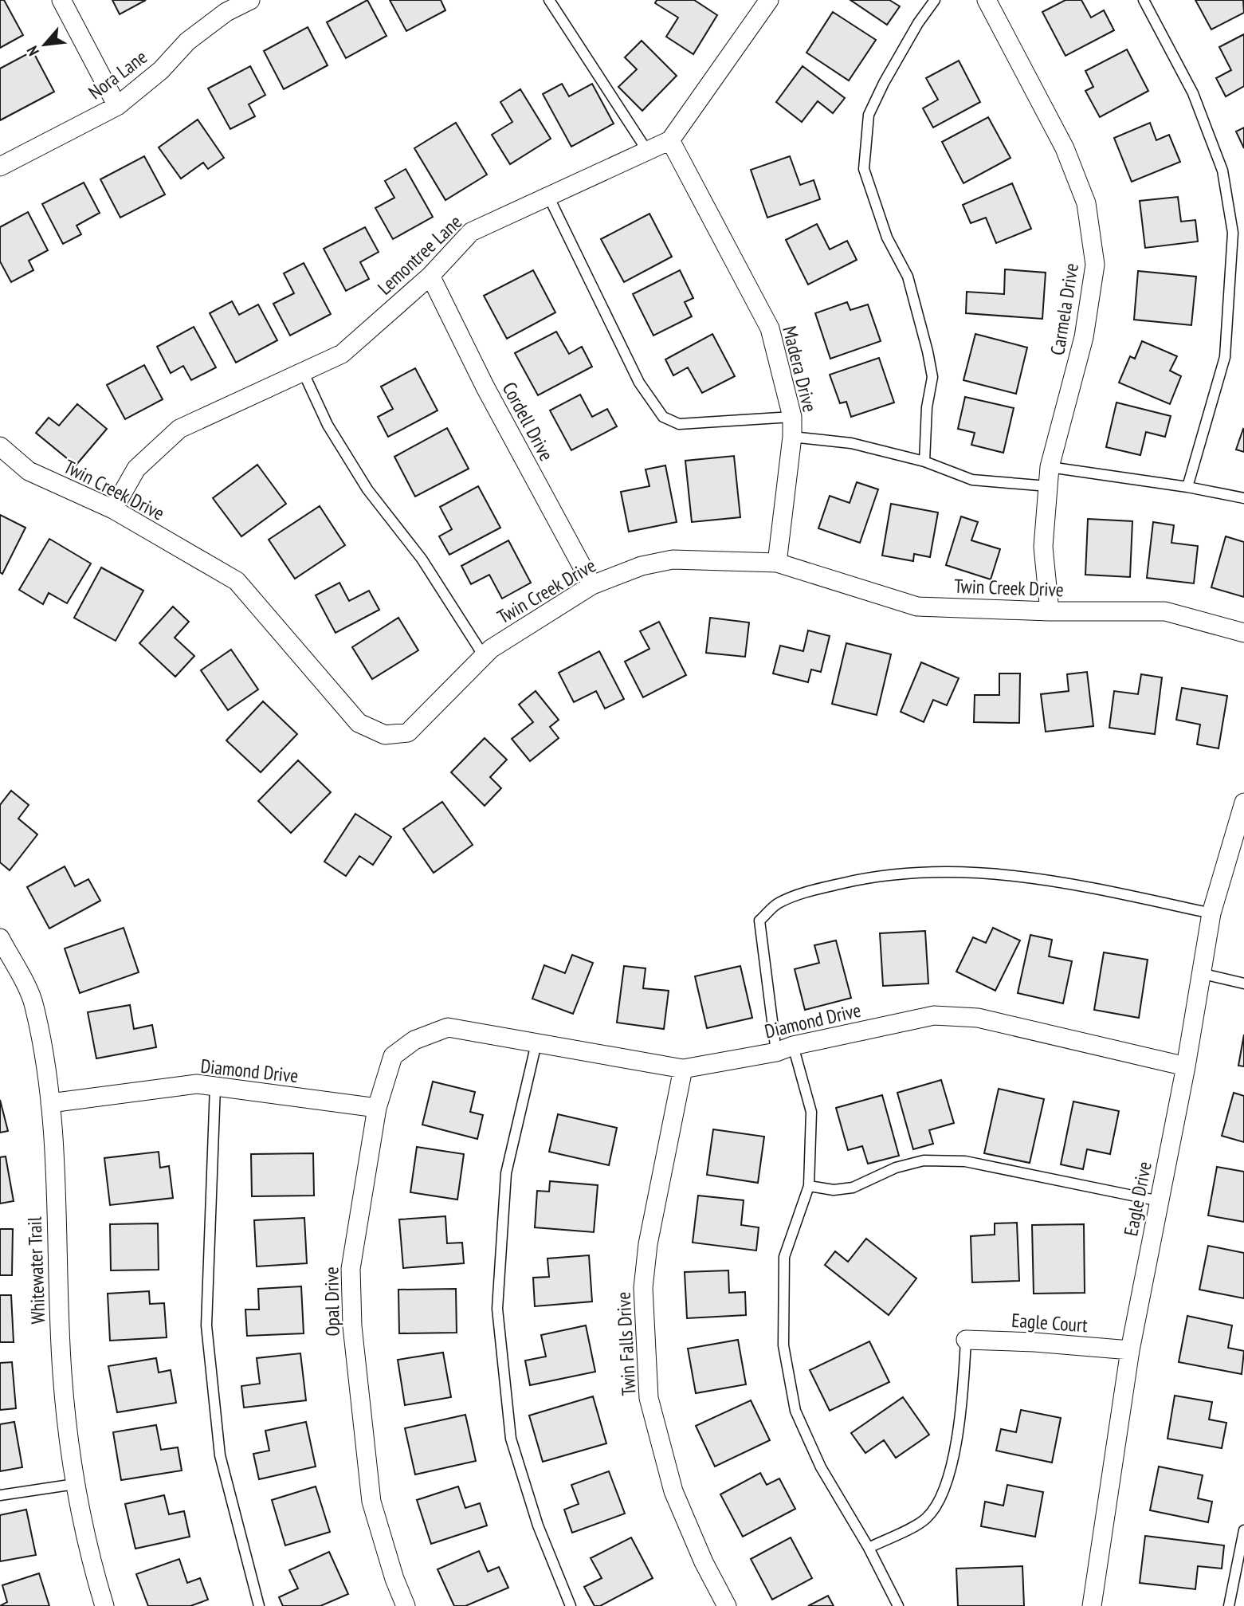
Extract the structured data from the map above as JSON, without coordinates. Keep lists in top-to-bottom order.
{
  "streets": {
    "street": [
      "Nora Lane",
      "Lemontree Lane",
      "Carmela Drive",
      "Madera Drive",
      "Cordell Drive",
      "Twin Creek Drive",
      "Diamond Drive",
      "Eagle Drive",
      "Whitewater Trail",
      "Opal Drive",
      "Eagle Court",
      "Twin Falls Drive"
    ]
  },
  "crossings": [
    ["Lemontree Lane", "Madera Drive"],
    ["Lemontree Lane", "Cordell Drive"],
    ["Lemontree Lane", "Twin Creek Drive"],
    ["Carmela Drive", "Twin Creek Drive"],
    ["Madera Drive", "Twin Creek Drive"],
    ["Cordell Drive", "Twin Creek Drive"],
    ["Diamond Drive", "Eagle Drive"],
    ["Diamond Drive", "Whitewater Trail"],
    ["Diamond Drive", "Opal Drive"],
    ["Diamond Drive", "Twin Falls Drive"],
    ["Eagle Drive", "Eagle Court"]
  ],
  "north": "bottom left"
}
